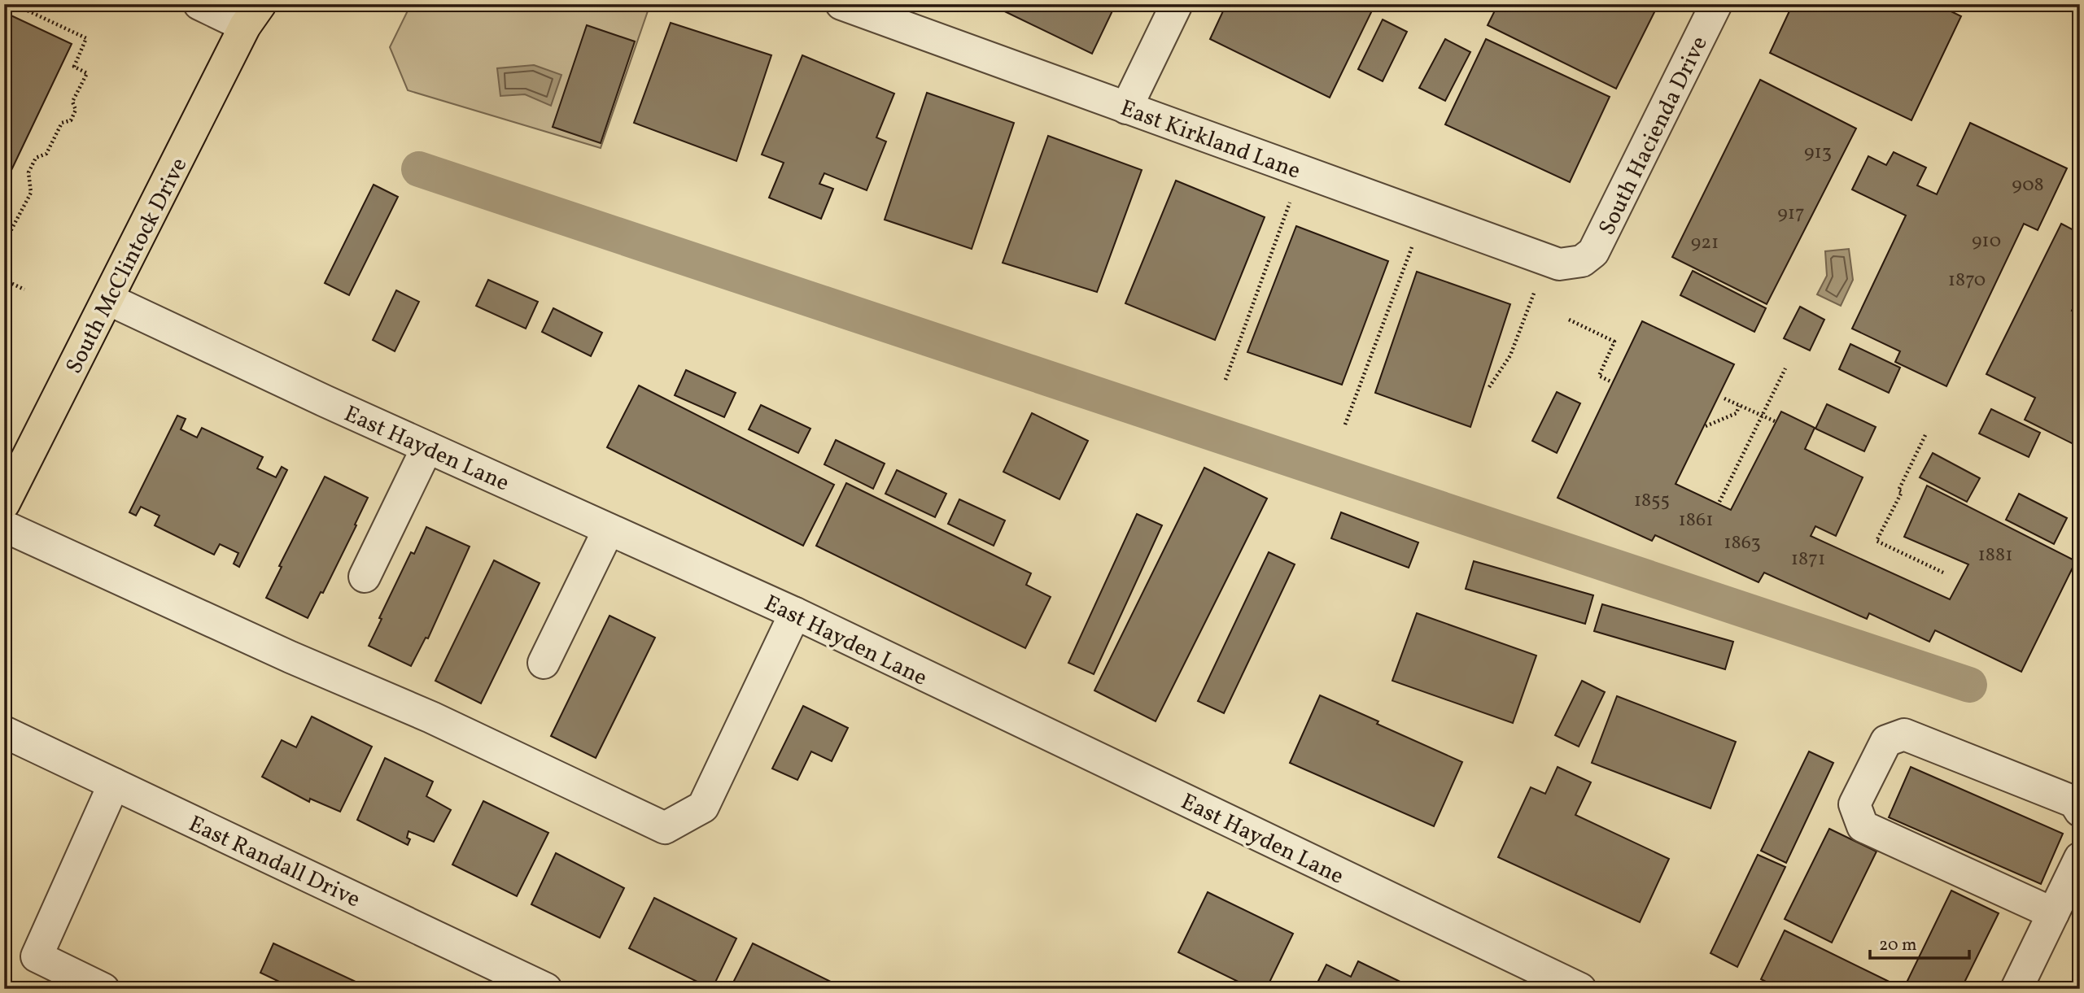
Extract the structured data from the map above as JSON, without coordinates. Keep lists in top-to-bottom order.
{
  "streets": {
    "main road": ["South McClintock Drive"],
    "street": [
      "South Hacienda Drive",
      "East Kirkland Lane",
      "East Hayden Lane",
      "East Randall Drive"
    ]
  },
  "crossings": [
    ["South Hacienda Drive", "East Kirkland Lane"],
    ["South McClintock Drive", "East Hayden Lane"]
  ],
  "house_numbers": [
    "913",
    "908",
    "917",
    "910",
    "921",
    "1870",
    "1855",
    "1861",
    "1863",
    "1881",
    "1871"
  ],
  "scale_bar": "20 m"
}
